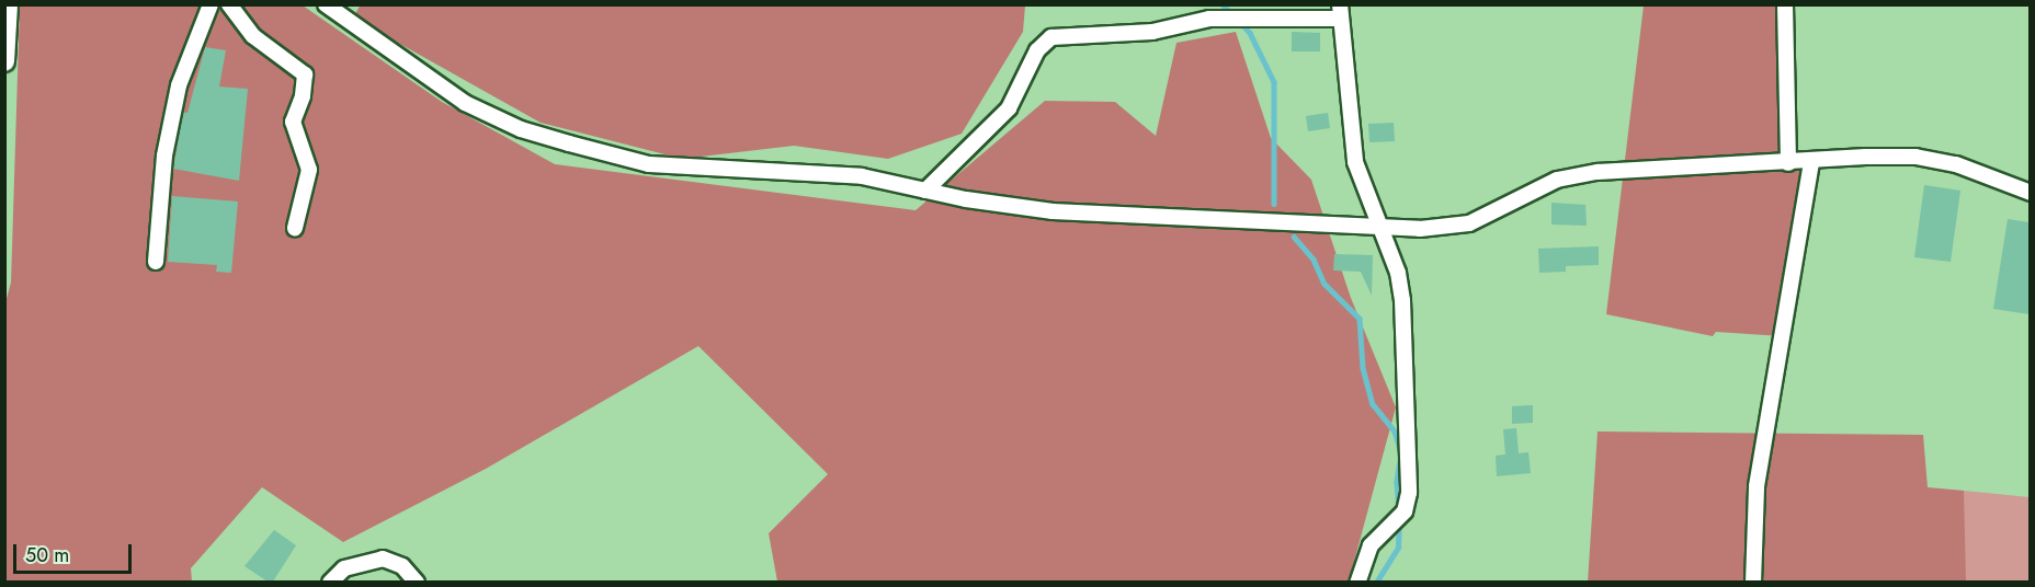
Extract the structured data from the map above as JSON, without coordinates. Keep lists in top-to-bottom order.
{
  "scale_bar": "50 m"
}
